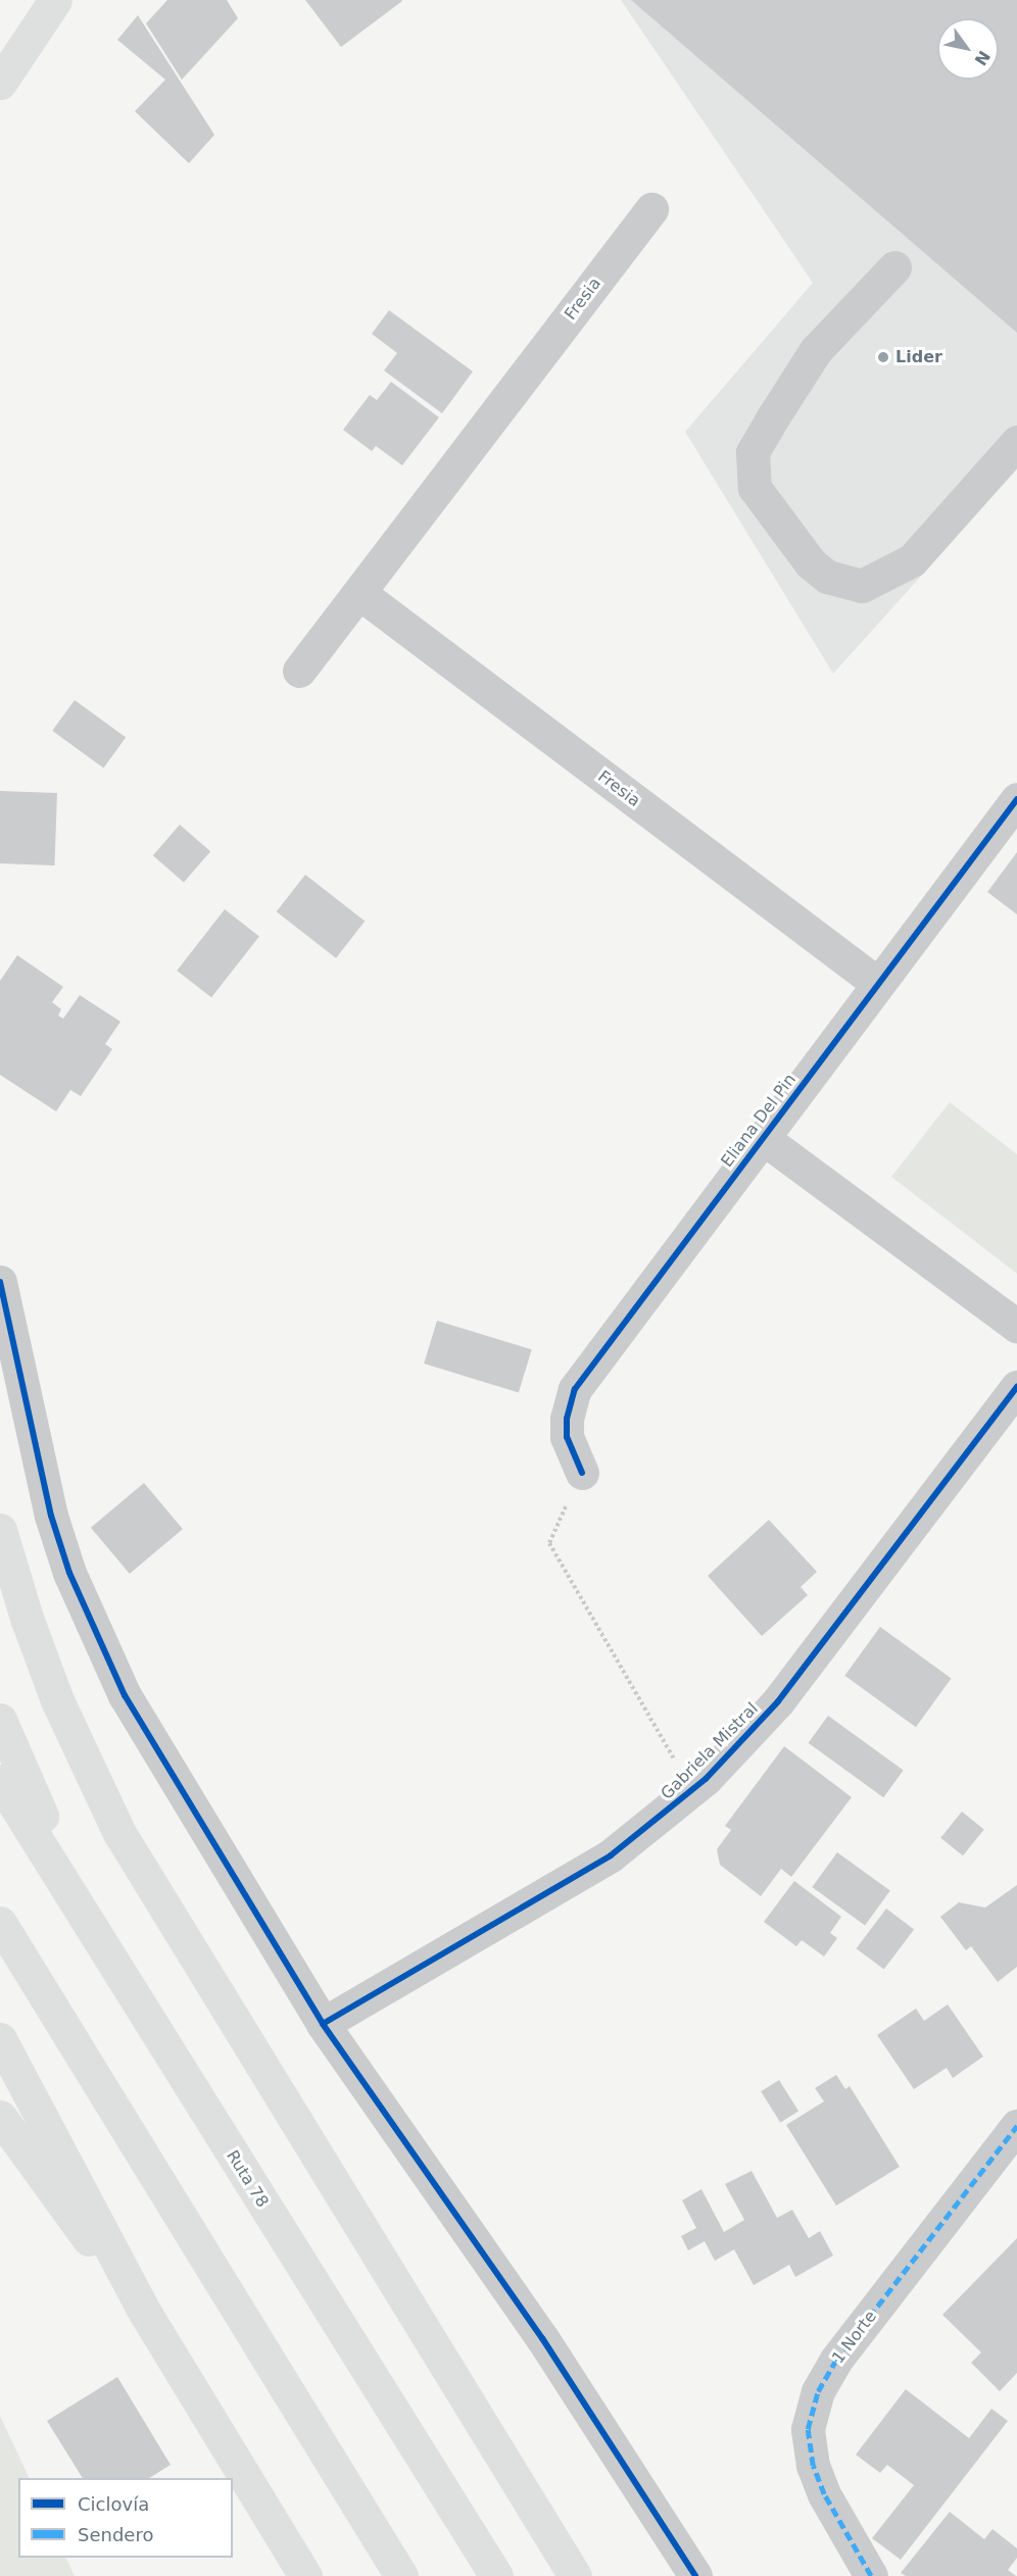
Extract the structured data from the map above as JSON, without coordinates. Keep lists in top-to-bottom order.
{
  "streets": {
    "main road": ["Ruta 78"],
    "street": [
      "Fresia",
      "Eliana Del Pin",
      "Gabriela Mistral",
      "1 Norte"
    ]
  },
  "crossings": [
    ["Fresia", "Eliana Del Pin"]
  ],
  "places": ["Lider"],
  "legend": ["Ciclovía", "Sendero"],
  "north": "bottom right"
}
